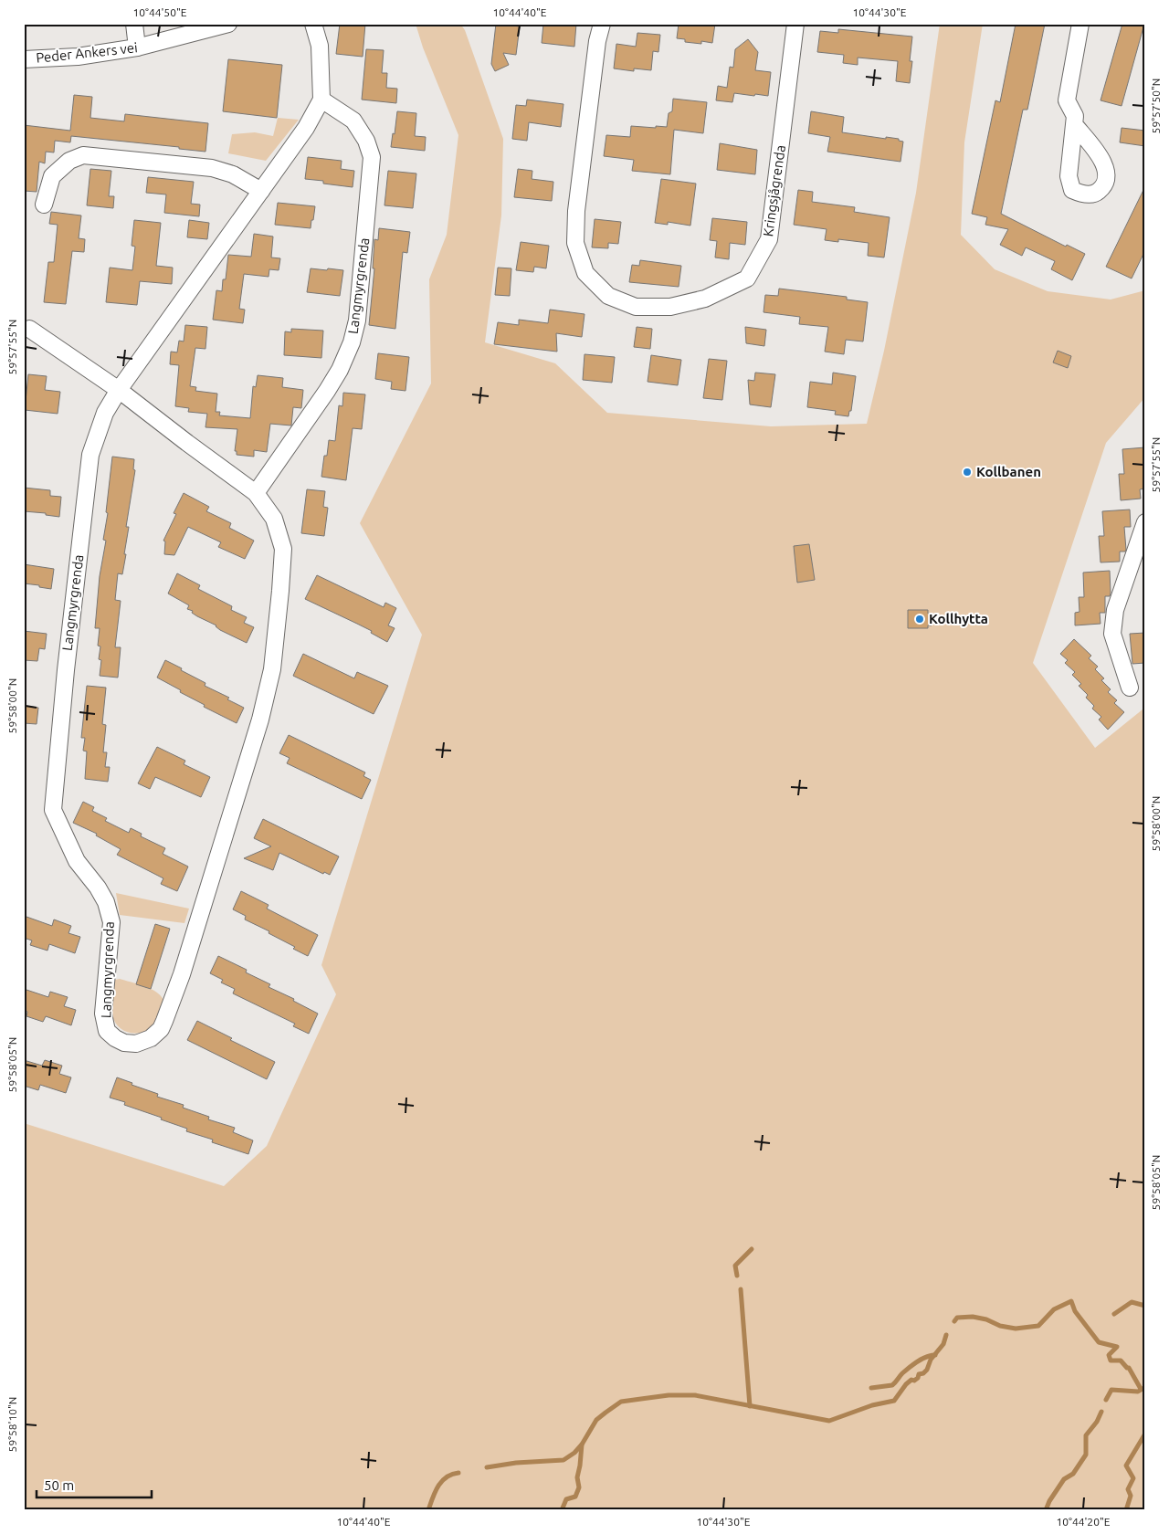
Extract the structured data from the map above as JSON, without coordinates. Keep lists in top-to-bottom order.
{
  "streets": {
    "street": ["Peder Ankers vei", "Kringsjågrenda", "Langmyrgrenda"]
  },
  "places": ["Kollbanen", "Kollhytta"],
  "scale_bar": "50 m",
  "coordinates": [
    "10°44'50\"E",
    "10°44'40\"E",
    "10°44'30\"E",
    "59°57'50\"N",
    "59°57'55\"N",
    "59°58'00\"N",
    "59°58'05\"N",
    "59°58'10\"N",
    "10°44'20\"E"
  ]
}
